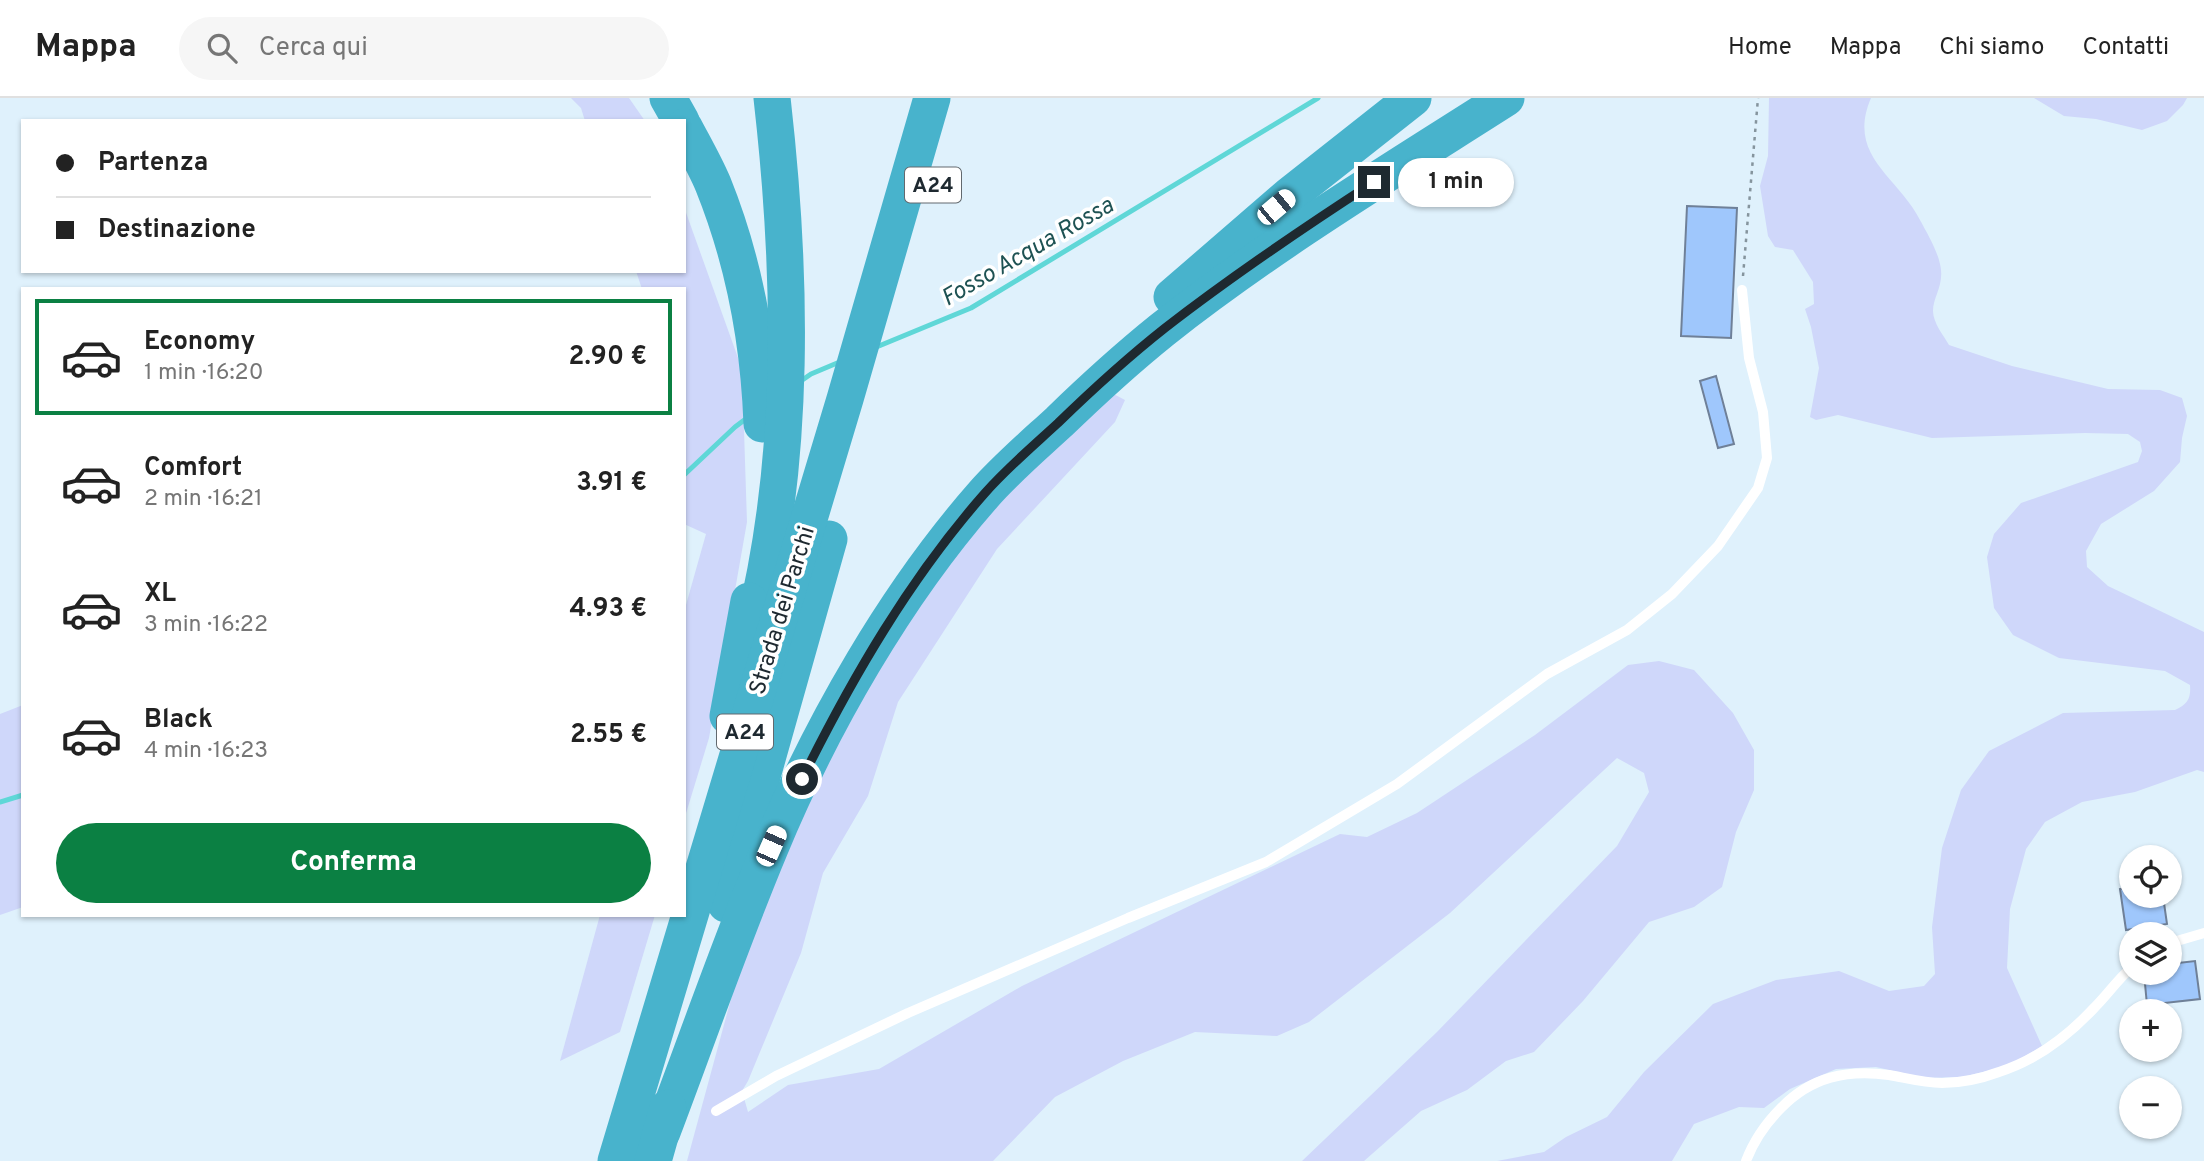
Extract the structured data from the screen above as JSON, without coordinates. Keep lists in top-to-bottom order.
{
  "streets": {
    "highway": ["A24", "Strada dei Parchi"]
  },
  "water": ["Fosso Acqua Rossa"],
  "page": {
    "header": "Mappa",
    "search": "Cerca qui",
    "nav": [
      "Home",
      "Mappa",
      "Chi siamo",
      "Contatti"
    ],
    "banner": ["Partenza", "Destinazione"],
    "bubble": "1 min",
    "list": [
      {
        "name": "Economy",
        "note": "1 min · 16:20",
        "value": "2.90 €"
      },
      {
        "name": "Comfort",
        "note": "2 min · 16:21",
        "value": "3.91 €"
      },
      {
        "name": "XL",
        "note": "3 min · 16:22",
        "value": "4.93 €"
      },
      {
        "name": "Black",
        "note": "4 min · 16:23",
        "value": "2.55 €"
      }
    ],
    "buttons": "Conferma",
    "map_buttons": ["+", "−"]
  }
}
